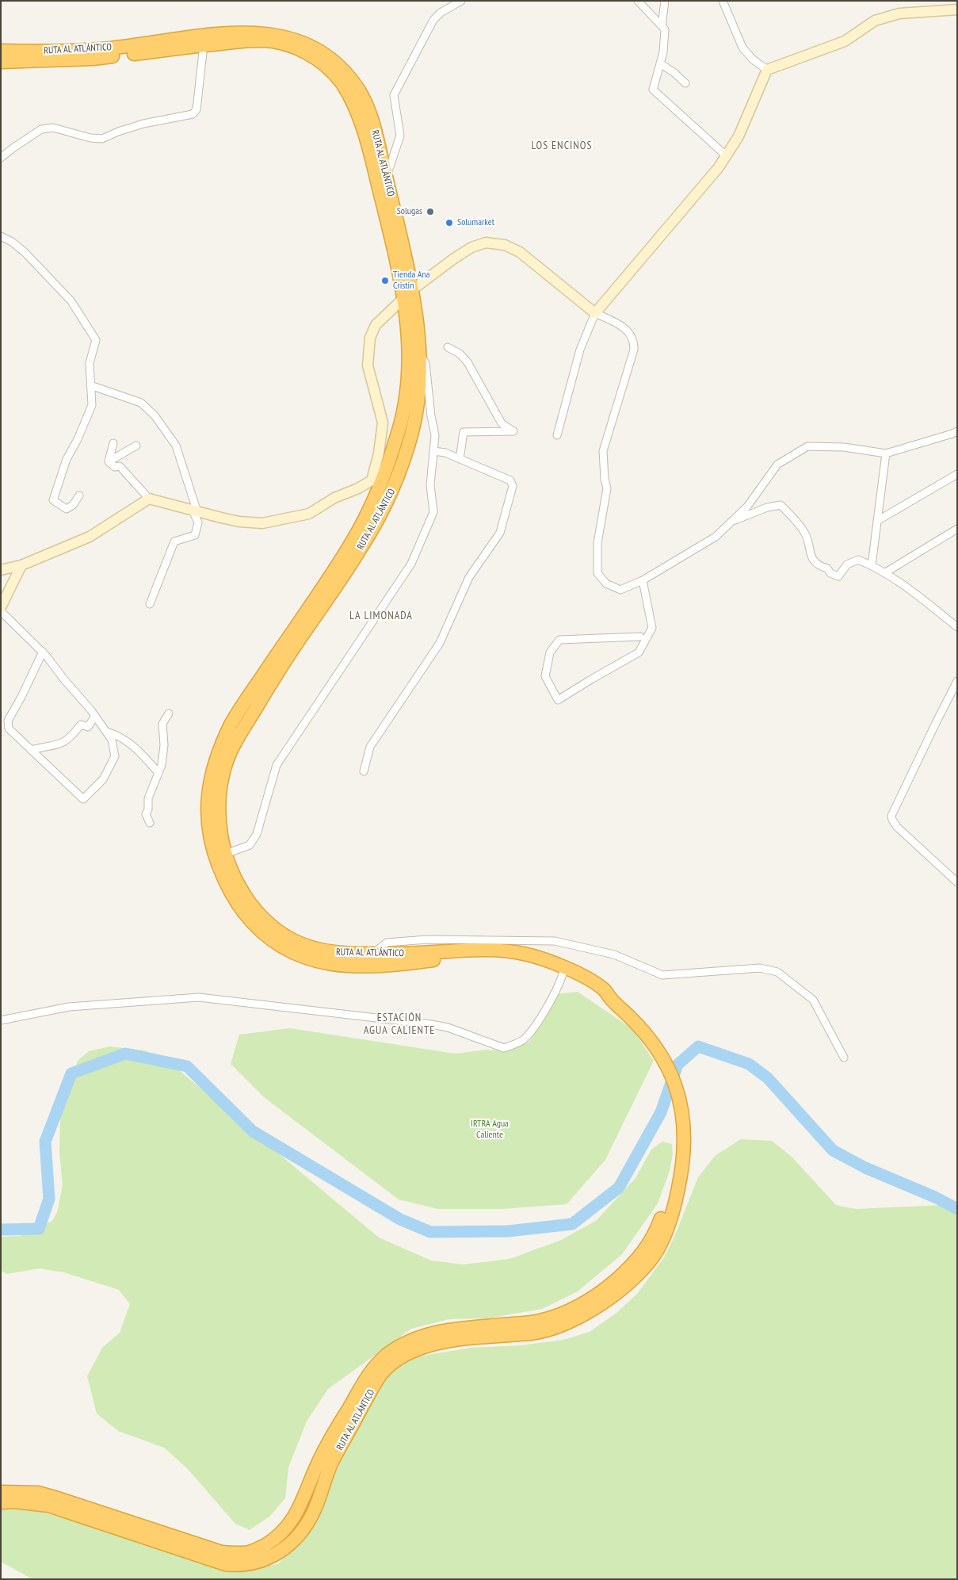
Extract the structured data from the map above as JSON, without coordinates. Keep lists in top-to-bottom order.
{
  "streets": {
    "highway": ["RUTA AL ATLÁNTICO"]
  },
  "districts": ["LOS ENCINOS", "LA LIMONADA", "ESTACIÓN AGUA CALIENTE"],
  "parks": ["IRTRA Agua Caliente"],
  "places": ["Solugas", "Solumarket", "Tienda Ana Cristin"]
}
